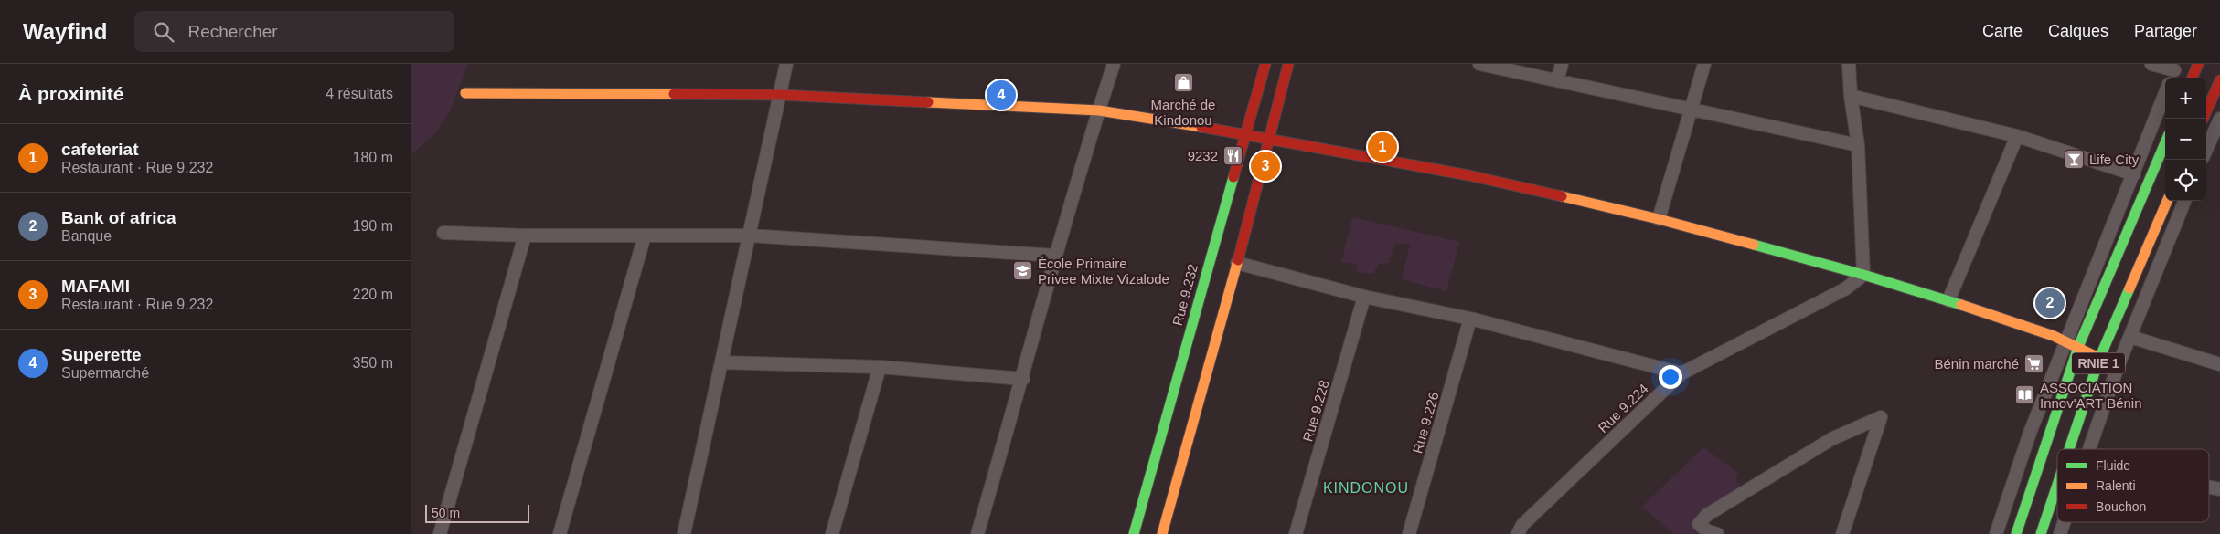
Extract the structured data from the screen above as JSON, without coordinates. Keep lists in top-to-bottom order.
{
  "streets": {
    "main road": ["Rue 9.232", "RNIE 1"],
    "street": ["Rue 9.224", "Rue 9.228", "Rue 9.226"]
  },
  "districts": ["KINDONOU"],
  "places": {
    "shop": ["Marché de Kindonou"],
    "restaurant": ["9232"],
    "bar": ["Life City"],
    "school or university": ["École Primaire Privee Mixte Vizalode"],
    "supermarket": ["Bénin marché"],
    "library": ["ASSOCIATION Innov'ART Bénin"]
  },
  "legend": ["Fluide", "Ralenti", "Bouchon"],
  "scale_bar": "50 m",
  "page": {
    "header": "Wayfind",
    "search": "Rechercher",
    "nav": ["Carte", "Calques", "Partager"],
    "heading": ["À proximité", "4 résultats"],
    "map_buttons": ["+", "−"],
    "pins": [
      "4",
      "1",
      "3",
      "2"
    ],
    "list": [
      {
        "mark": "1",
        "name": "cafeteriat",
        "note": "Restaurant · Rue 9.232",
        "value": "180 m"
      },
      {
        "mark": "2",
        "name": "Bank of africa",
        "note": "Banque",
        "value": "190 m"
      },
      {
        "mark": "3",
        "name": "MAFAMI",
        "note": "Restaurant · Rue 9.232",
        "value": "220 m"
      },
      {
        "mark": "4",
        "name": "Superette",
        "note": "Supermarché",
        "value": "350 m"
      }
    ],
    "scale": "50 m"
  }
}
